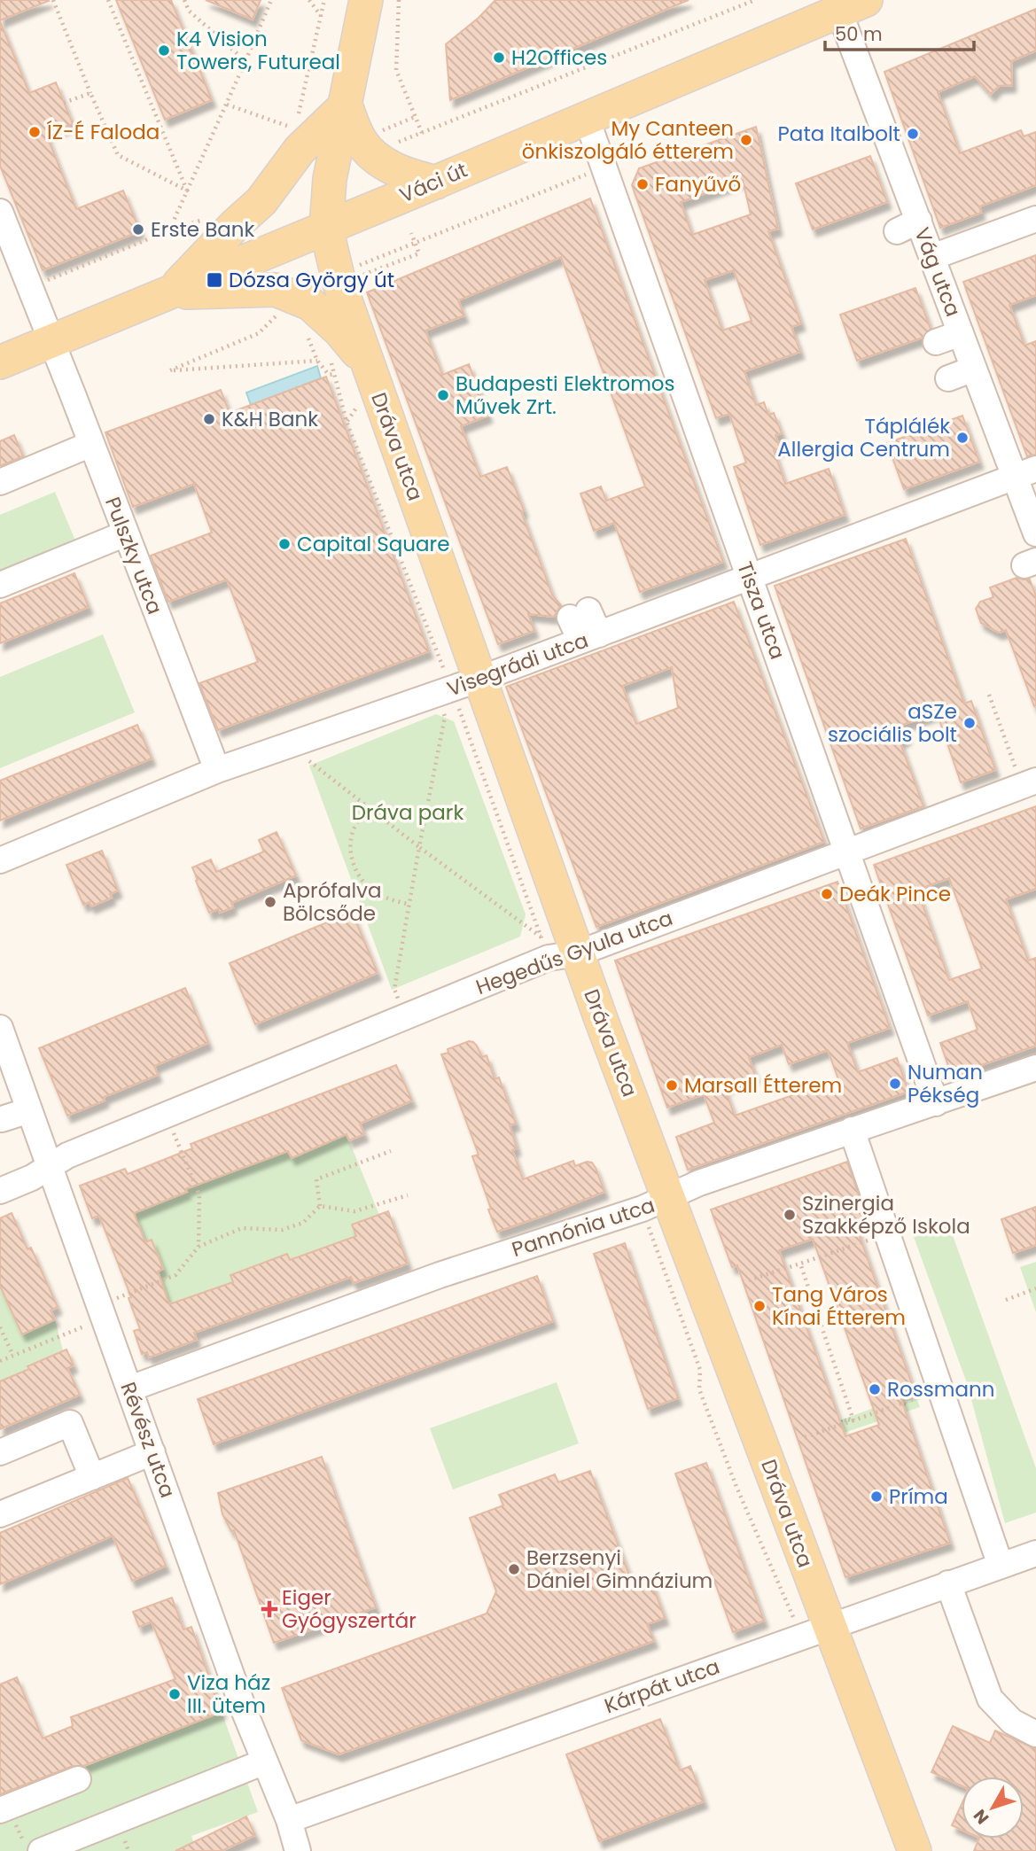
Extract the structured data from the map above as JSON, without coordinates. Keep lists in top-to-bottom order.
{
  "streets": {
    "main road": ["Váci út", "Dráva utca"],
    "street": [
      "Vág utca",
      "Pulszky utca",
      "Tisza utca",
      "Visegrádi utca",
      "Hegedűs Gyula utca",
      "Pannónia utca",
      "Révész utca",
      "Kárpát utca"
    ]
  },
  "crossings": [
    ["Váci út", "Vág utca"],
    ["Váci út", "Dráva utca"],
    ["Váci út", "Pulszky utca"],
    ["Váci út", "Tisza utca"],
    ["Vág utca", "Visegrádi utca"],
    ["Dráva utca", "Visegrádi utca"],
    ["Dráva utca", "Hegedűs Gyula utca"],
    ["Dráva utca", "Pannónia utca"],
    ["Dráva utca", "Kárpát utca"],
    ["Pulszky utca", "Visegrádi utca"],
    ["Tisza utca", "Visegrádi utca"],
    ["Tisza utca", "Hegedűs Gyula utca"],
    ["Tisza utca", "Pannónia utca"],
    ["Hegedűs Gyula utca", "Révész utca"],
    ["Pannónia utca", "Révész utca"],
    ["Révész utca", "Kárpát utca"]
  ],
  "parks": ["Dráva park"],
  "places": {
    "other": [
      "K4 Vision Towers, Futureal",
      "H2Offices",
      "ÍZ-É Faloda",
      "Pata Italbolt",
      "My Canteen önkiszolgáló étterem",
      "Fanyűvő",
      "Erste Bank",
      "Budapesti Elektromos Művek Zrt.",
      "K&H Bank",
      "Táplálék Allergia Centrum",
      "Capital Square",
      "aSZe szociális bolt",
      "Deák Pince",
      "Aprófalva Bölcsőde",
      "Numan Pékség",
      "Marsall Étterem",
      "Szinergia Szakképző Iskola",
      "Tang Város Kínai Étterem",
      "Rossmann",
      "Príma",
      "Berzsenyi Dániel Gimnázium",
      "Viza ház III. ütem"
    ],
    "transit": ["Dózsa György út"],
    "health": ["Eiger Gyógyszertár"]
  },
  "scale_bar": "50 m",
  "north": "bottom left"
}
